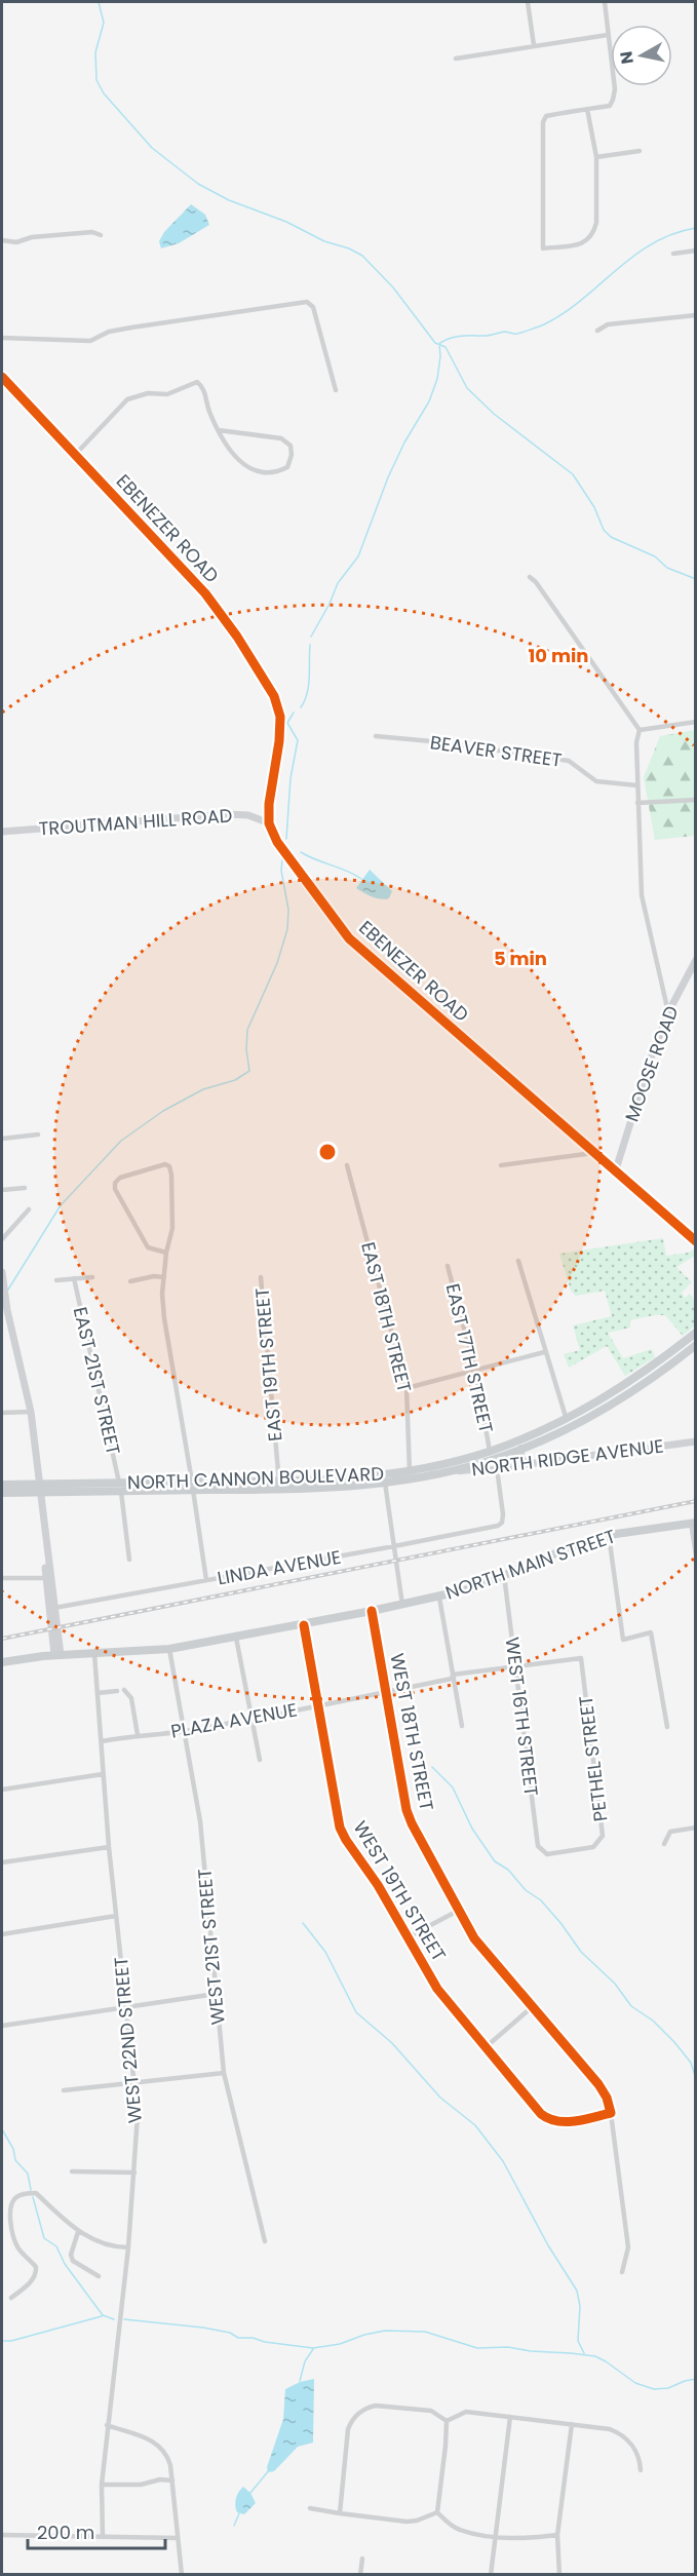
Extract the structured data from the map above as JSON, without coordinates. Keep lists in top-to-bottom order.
{
  "streets": {
    "main road": ["NORTH CANNON BOULEVARD", "NORTH MAIN STREET"],
    "street": [
      "EBENEZER ROAD",
      "BEAVER STREET",
      "TROUTMAN HILL ROAD",
      "MOOSE ROAD",
      "EAST 18TH STREET",
      "EAST 17TH STREET",
      "EAST 19TH STREET",
      "EAST 21ST STREET",
      "NORTH RIDGE AVENUE",
      "LINDA AVENUE",
      "WEST 16TH STREET",
      "PLAZA AVENUE",
      "WEST 18TH STREET",
      "PETHEL STREET",
      "WEST 19TH STREET",
      "WEST 21ST STREET",
      "WEST 22ND STREET"
    ]
  },
  "crossings": [
    ["EBENEZER ROAD", "TROUTMAN HILL ROAD"],
    ["EBENEZER ROAD", "MOOSE ROAD"],
    ["EAST 18TH STREET", "NORTH CANNON BOULEVARD"],
    ["EAST 17TH STREET", "NORTH CANNON BOULEVARD"],
    ["EAST 19TH STREET", "NORTH CANNON BOULEVARD"],
    ["EAST 21ST STREET", "NORTH CANNON BOULEVARD"],
    ["NORTH RIDGE AVENUE", "NORTH CANNON BOULEVARD"],
    ["NORTH RIDGE AVENUE", "LINDA AVENUE"],
    ["NORTH MAIN STREET", "WEST 16TH STREET"],
    ["NORTH MAIN STREET", "WEST 18TH STREET"],
    ["NORTH MAIN STREET", "WEST 19TH STREET"],
    ["NORTH MAIN STREET", "WEST 21ST STREET"],
    ["NORTH MAIN STREET", "WEST 22ND STREET"],
    ["WEST 16TH STREET", "PLAZA AVENUE"],
    ["WEST 16TH STREET", "PETHEL STREET"],
    ["PLAZA AVENUE", "WEST 18TH STREET"],
    ["PLAZA AVENUE", "PETHEL STREET"],
    ["PLAZA AVENUE", "WEST 19TH STREET"],
    ["PLAZA AVENUE", "WEST 21ST STREET"],
    ["PLAZA AVENUE", "WEST 22ND STREET"],
    ["WEST 18TH STREET", "WEST 19TH STREET"]
  ],
  "scale_bar": "200 m",
  "north": "left",
  "rings": ["10 min", "5 min"]
}
